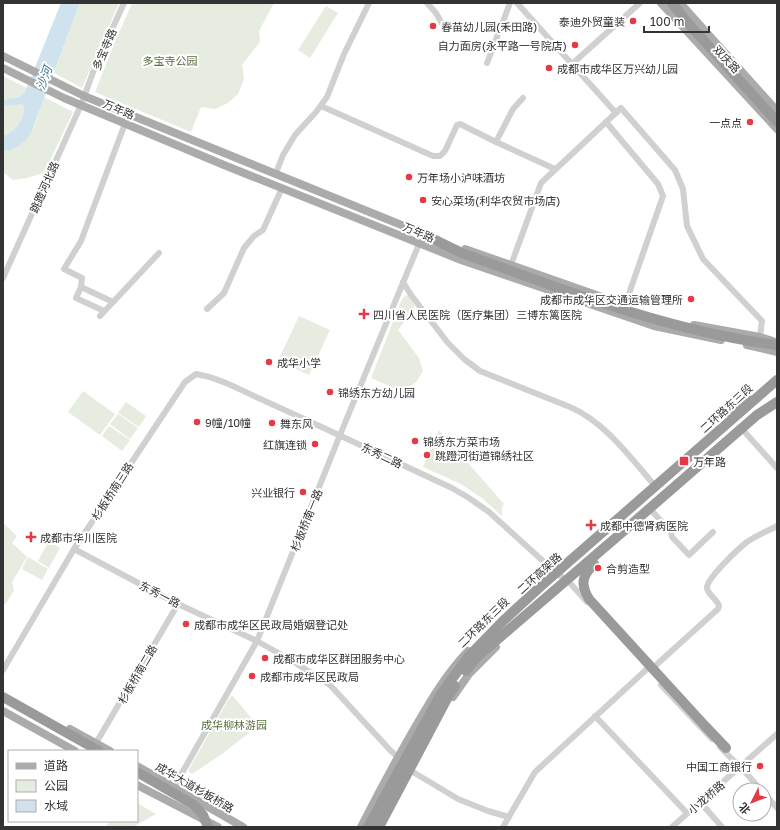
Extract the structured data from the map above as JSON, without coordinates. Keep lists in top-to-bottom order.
{
  "streets": {
    "highway": ["二环高架路"],
    "main road": [
      "双庆路",
      "万年路",
      "二环路东三段",
      "成华大道杉板桥路"
    ],
    "street": [
      "多宝寺路",
      "跳蹬河北路",
      "东秀二路",
      "杉板桥南三路",
      "杉板桥南一路",
      "东秀一路",
      "杉板桥南二路",
      "小龙桥路"
    ]
  },
  "crossings": [
    ["多宝寺路", "万年路"],
    ["多宝寺路", "跳蹬河北路"],
    ["万年路", "跳蹬河北路"],
    ["万年路", "杉板桥南一路"],
    ["二环路东三段", "东秀二路"],
    ["二环路东三段", "二环高架路"],
    ["二环路东三段", "东秀一路"],
    ["东秀二路", "杉板桥南三路"],
    ["东秀二路", "杉板桥南一路"],
    ["东秀二路", "二环高架路"],
    ["杉板桥南三路", "东秀一路"],
    ["杉板桥南一路", "东秀一路"],
    ["杉板桥南一路", "成华大道杉板桥路"],
    ["东秀一路", "杉板桥南二路"]
  ],
  "water": ["沙河"],
  "parks": ["多宝寺公园", "成华柳林游园"],
  "places": {
    "other": [
      "泰迪外贸童装",
      "春苗幼儿园(禾田路)",
      "自力面房(永平路一号院店)",
      "成都市成华区万兴幼儿园",
      "一点点",
      "万年场小泸味酒坊",
      "安心菜场(利华农贸市场店)",
      "成都市成华区交通运输管理所",
      "成华小学",
      "锦绣东方幼儿园",
      "9幢/10幢",
      "舞东风",
      "锦绣东方菜市场",
      "红旗连锁",
      "跳蹬河街道锦绣社区",
      "兴业银行",
      "合剪造型",
      "成都市成华区民政局婚姻登记处",
      "成都市成华区群团服务中心",
      "成都市成华区民政局",
      "中国工商银行"
    ],
    "health": ["四川省人民医院（医疗集团）三博东篱医院", "成都中德肾病医院", "成都市华川医院"],
    "transit": ["万年路"]
  },
  "legend": ["道路", "公园", "水域"],
  "scale_bar": "100 m",
  "north": "bottom left"
}
